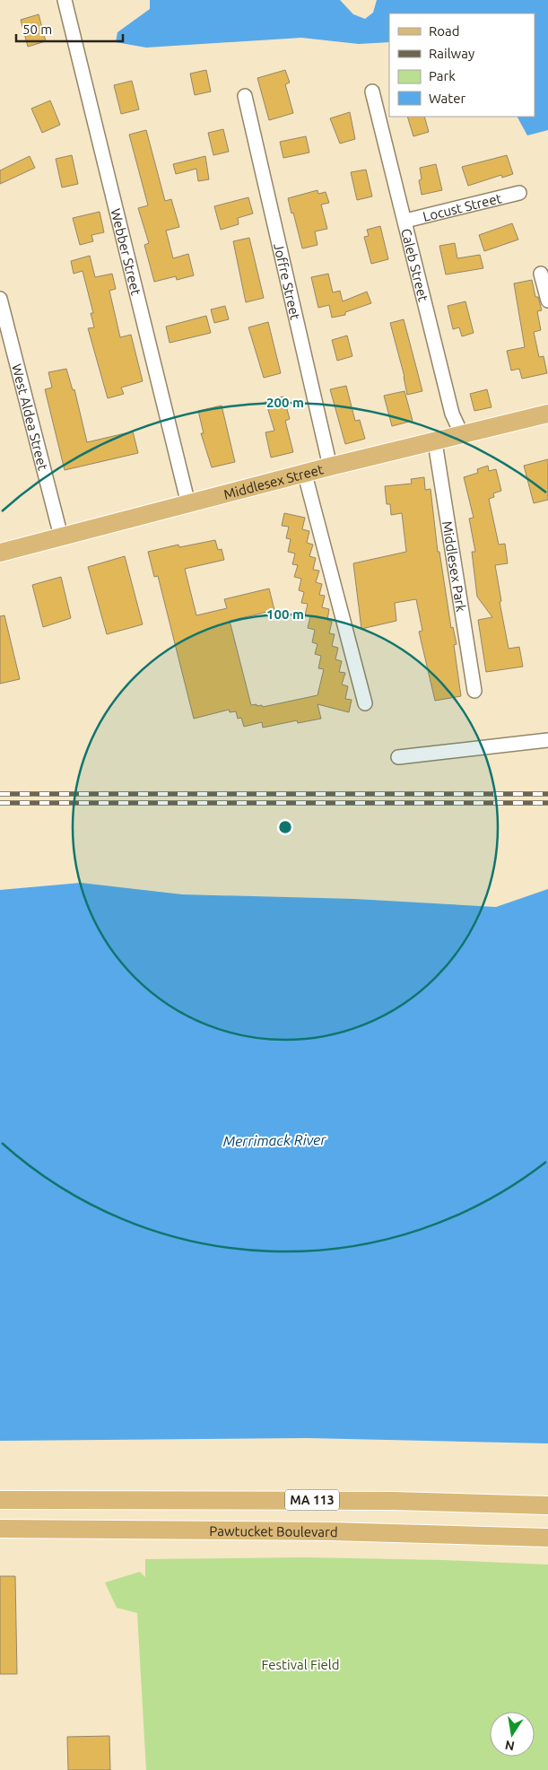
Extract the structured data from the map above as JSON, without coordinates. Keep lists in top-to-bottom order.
{
  "streets": {
    "main road": ["Middlesex Street", "MA 113", "Pawtucket Boulevard"],
    "street": [
      "Locust Street",
      "Webber Street",
      "Caleb Street",
      "Joffre Street",
      "West Aldea Street",
      "Middlesex Park"
    ]
  },
  "crossings": [
    ["Locust Street", "Caleb Street"],
    ["Webber Street", "Middlesex Street"],
    ["Caleb Street", "Middlesex Street"],
    ["Joffre Street", "Middlesex Street"],
    ["West Aldea Street", "Middlesex Street"],
    ["Middlesex Street", "Middlesex Park"]
  ],
  "water": ["Merrimack River"],
  "parks": ["Festival Field"],
  "legend": [
    "Road",
    "Railway",
    "Park",
    "Water"
  ],
  "scale_bar": "50 m",
  "north": "bottom",
  "rings": ["200 m", "100 m"]
}
